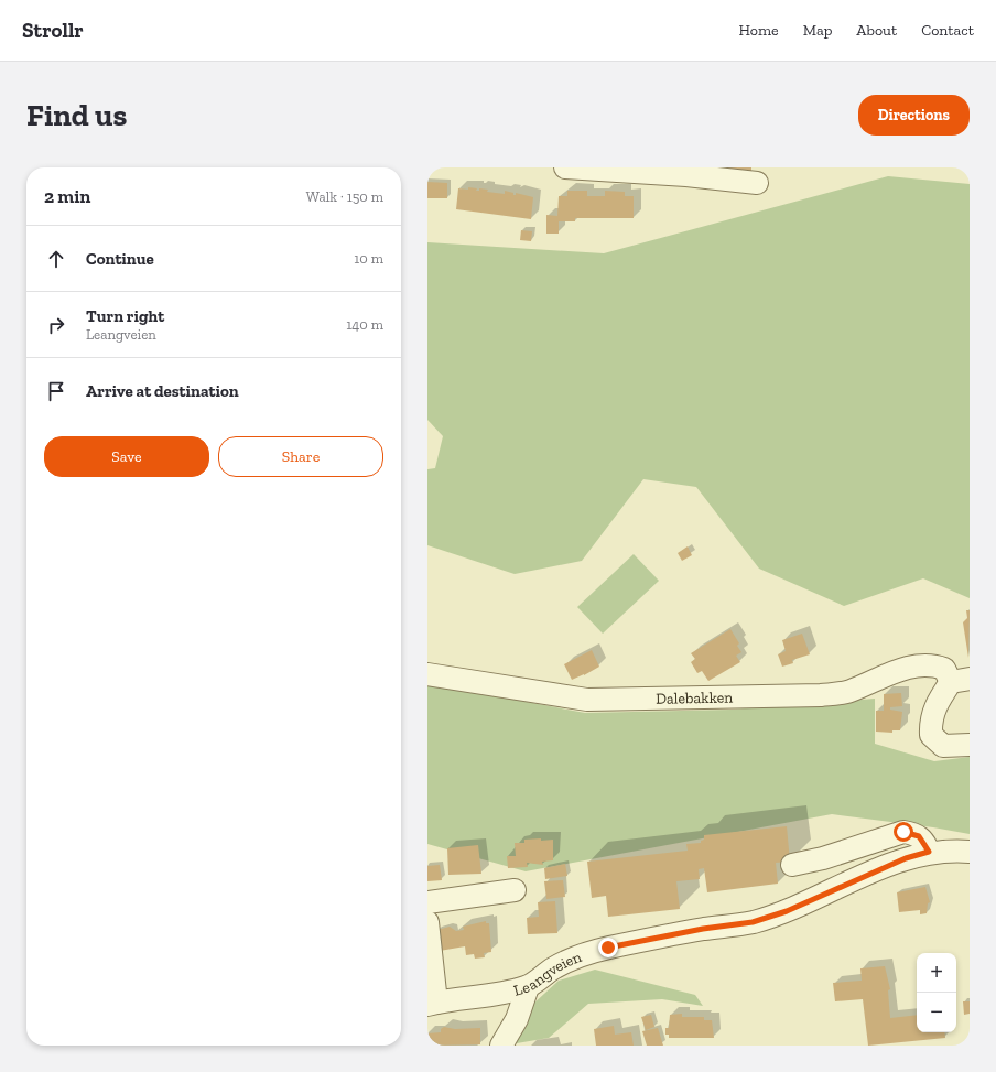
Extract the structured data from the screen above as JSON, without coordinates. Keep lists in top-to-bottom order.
{
  "streets": {
    "street": ["Dalebakken", "Leangveien"]
  },
  "page": {
    "header": "Strollr",
    "nav": [
      "Home",
      "Map",
      "About",
      "Contact"
    ],
    "buttons": [
      "Directions",
      ["Save", "Share"]
    ],
    "title": "Find us",
    "heading": ["2 min", "Walk · 150 m"],
    "list": [
      ["Continue", "10 m"],
      ["Turn right", "Leangveien", "140 m"],
      "Arrive at destination"
    ],
    "map_buttons": ["+", "−"]
  }
}
